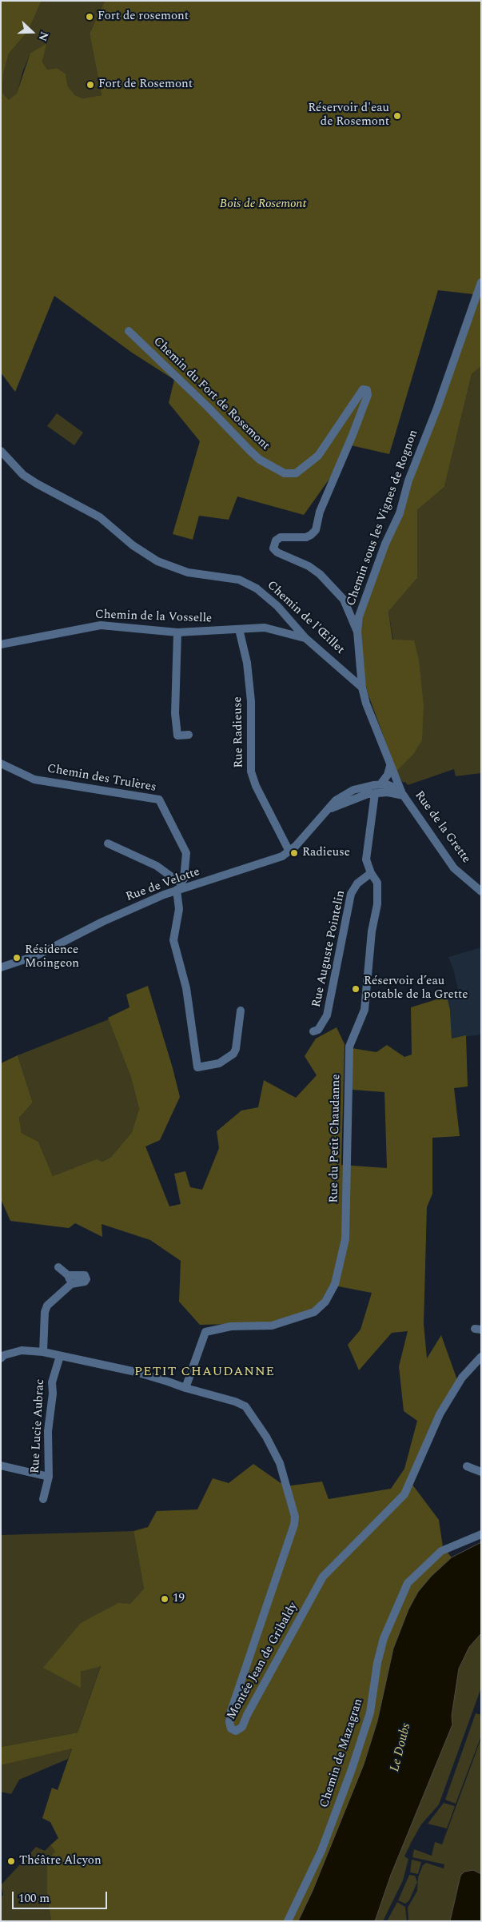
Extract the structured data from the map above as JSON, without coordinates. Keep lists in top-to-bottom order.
{
  "streets": {
    "street": [
      "Chemin du Fort de Rosemont",
      "Chemin sous les Vignes de Rognon",
      "Chemin de la Vosselle",
      "Chemin de l'Œillet",
      "Rue Radieuse",
      "Chemin des Trulères",
      "Rue de la Grette",
      "Rue de Velotte",
      "Rue Auguste Pointelin",
      "Rue du Petit Chaudanne",
      "Rue Lucie Aubrac",
      "Montée Jean de Gribaldy",
      "Chemin de Mazagran"
    ]
  },
  "crossings": [
    ["Chemin du Fort de Rosemont", "Chemin sous les Vignes de Rognon"],
    ["Chemin sous les Vignes de Rognon", "Chemin de l'Œillet"],
    ["Chemin sous les Vignes de Rognon", "Rue de la Grette"],
    ["Chemin sous les Vignes de Rognon", "Rue de Velotte"],
    ["Chemin de la Vosselle", "Chemin de l'Œillet"],
    ["Chemin de la Vosselle", "Rue Radieuse"],
    ["Rue Radieuse", "Rue de Velotte"],
    ["Chemin des Trulères", "Rue de Velotte"],
    ["Rue de la Grette", "Rue de Velotte"],
    ["Rue de Velotte", "Rue du Petit Chaudanne"],
    ["Rue Auguste Pointelin", "Rue du Petit Chaudanne"],
    ["Rue du Petit Chaudanne", "Montée Jean de Gribaldy"]
  ],
  "districts": ["PETIT CHAUDANNE"],
  "water": ["Le Doubs"],
  "parks": ["Bois de Rosemont"],
  "places": [
    "Fort de rosemont",
    "Fort de Rosemont",
    "Réservoir d'eau de Rosemont",
    "Radieuse",
    "Résidence Moingeon",
    "Réservoir d’eau potable de la Grette",
    "19",
    "Théâtre Alcyon"
  ],
  "scale_bar": "100 m",
  "north": "right"
}
